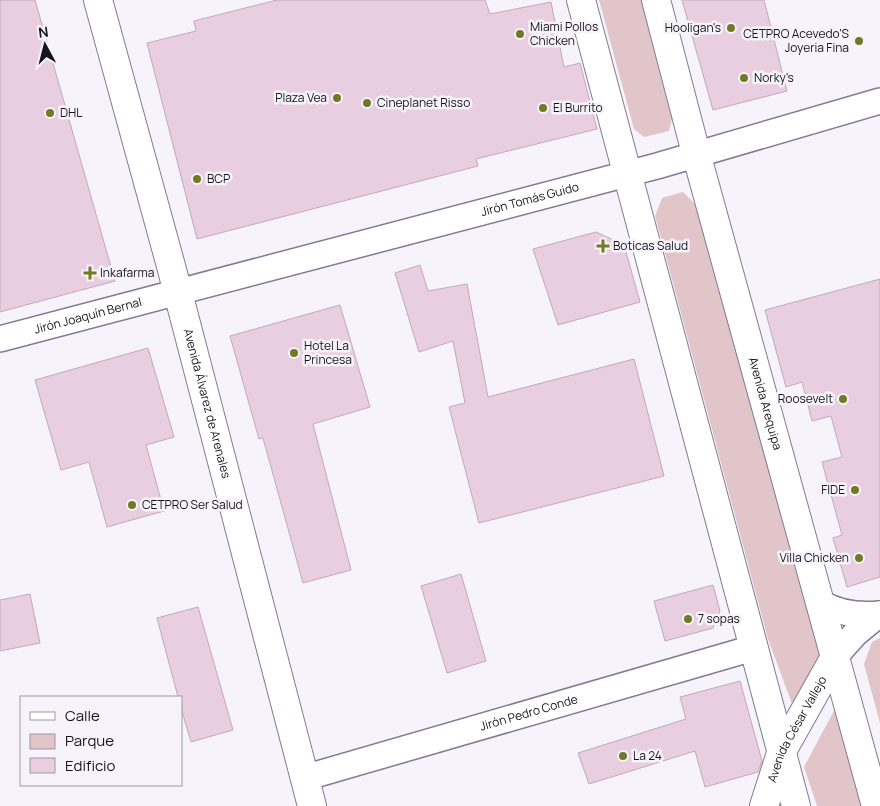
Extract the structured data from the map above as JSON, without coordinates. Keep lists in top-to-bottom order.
{
  "streets": {
    "main road": ["Avenida Álvarez de Arenales", "Avenida Arequipa", "Avenida César Vallejo"],
    "street": ["Jirón Tomás Guido", "Jirón Joaquín Bernal", "Jirón Pedro Conde"]
  },
  "crossings": [
    ["Jirón Tomás Guido", "Jirón Joaquín Bernal"],
    ["Jirón Tomás Guido", "Avenida Álvarez de Arenales"],
    ["Jirón Tomás Guido", "Avenida Arequipa"],
    ["Jirón Joaquín Bernal", "Avenida Álvarez de Arenales"],
    ["Avenida Álvarez de Arenales", "Jirón Pedro Conde"],
    ["Avenida Arequipa", "Avenida César Vallejo"]
  ],
  "places": {
    "other": [
      "Hooligan's",
      "Miami Pollos Chicken",
      "CETPRO Acevedo'S Joyeria Fina",
      "Norky's",
      "Plaza Vea",
      "Cineplanet Risso",
      "El Burrito",
      "DHL",
      "BCP",
      "Hotel La Princesa",
      "Roosevelt",
      "FIDE",
      "CETPRO Ser Salud",
      "Villa Chicken",
      "7 sopas",
      "La 24"
    ],
    "health": ["Boticas Salud", "Inkafarma"]
  },
  "legend": ["Calle", "Parque", "Edificio"],
  "north": "top"
}
